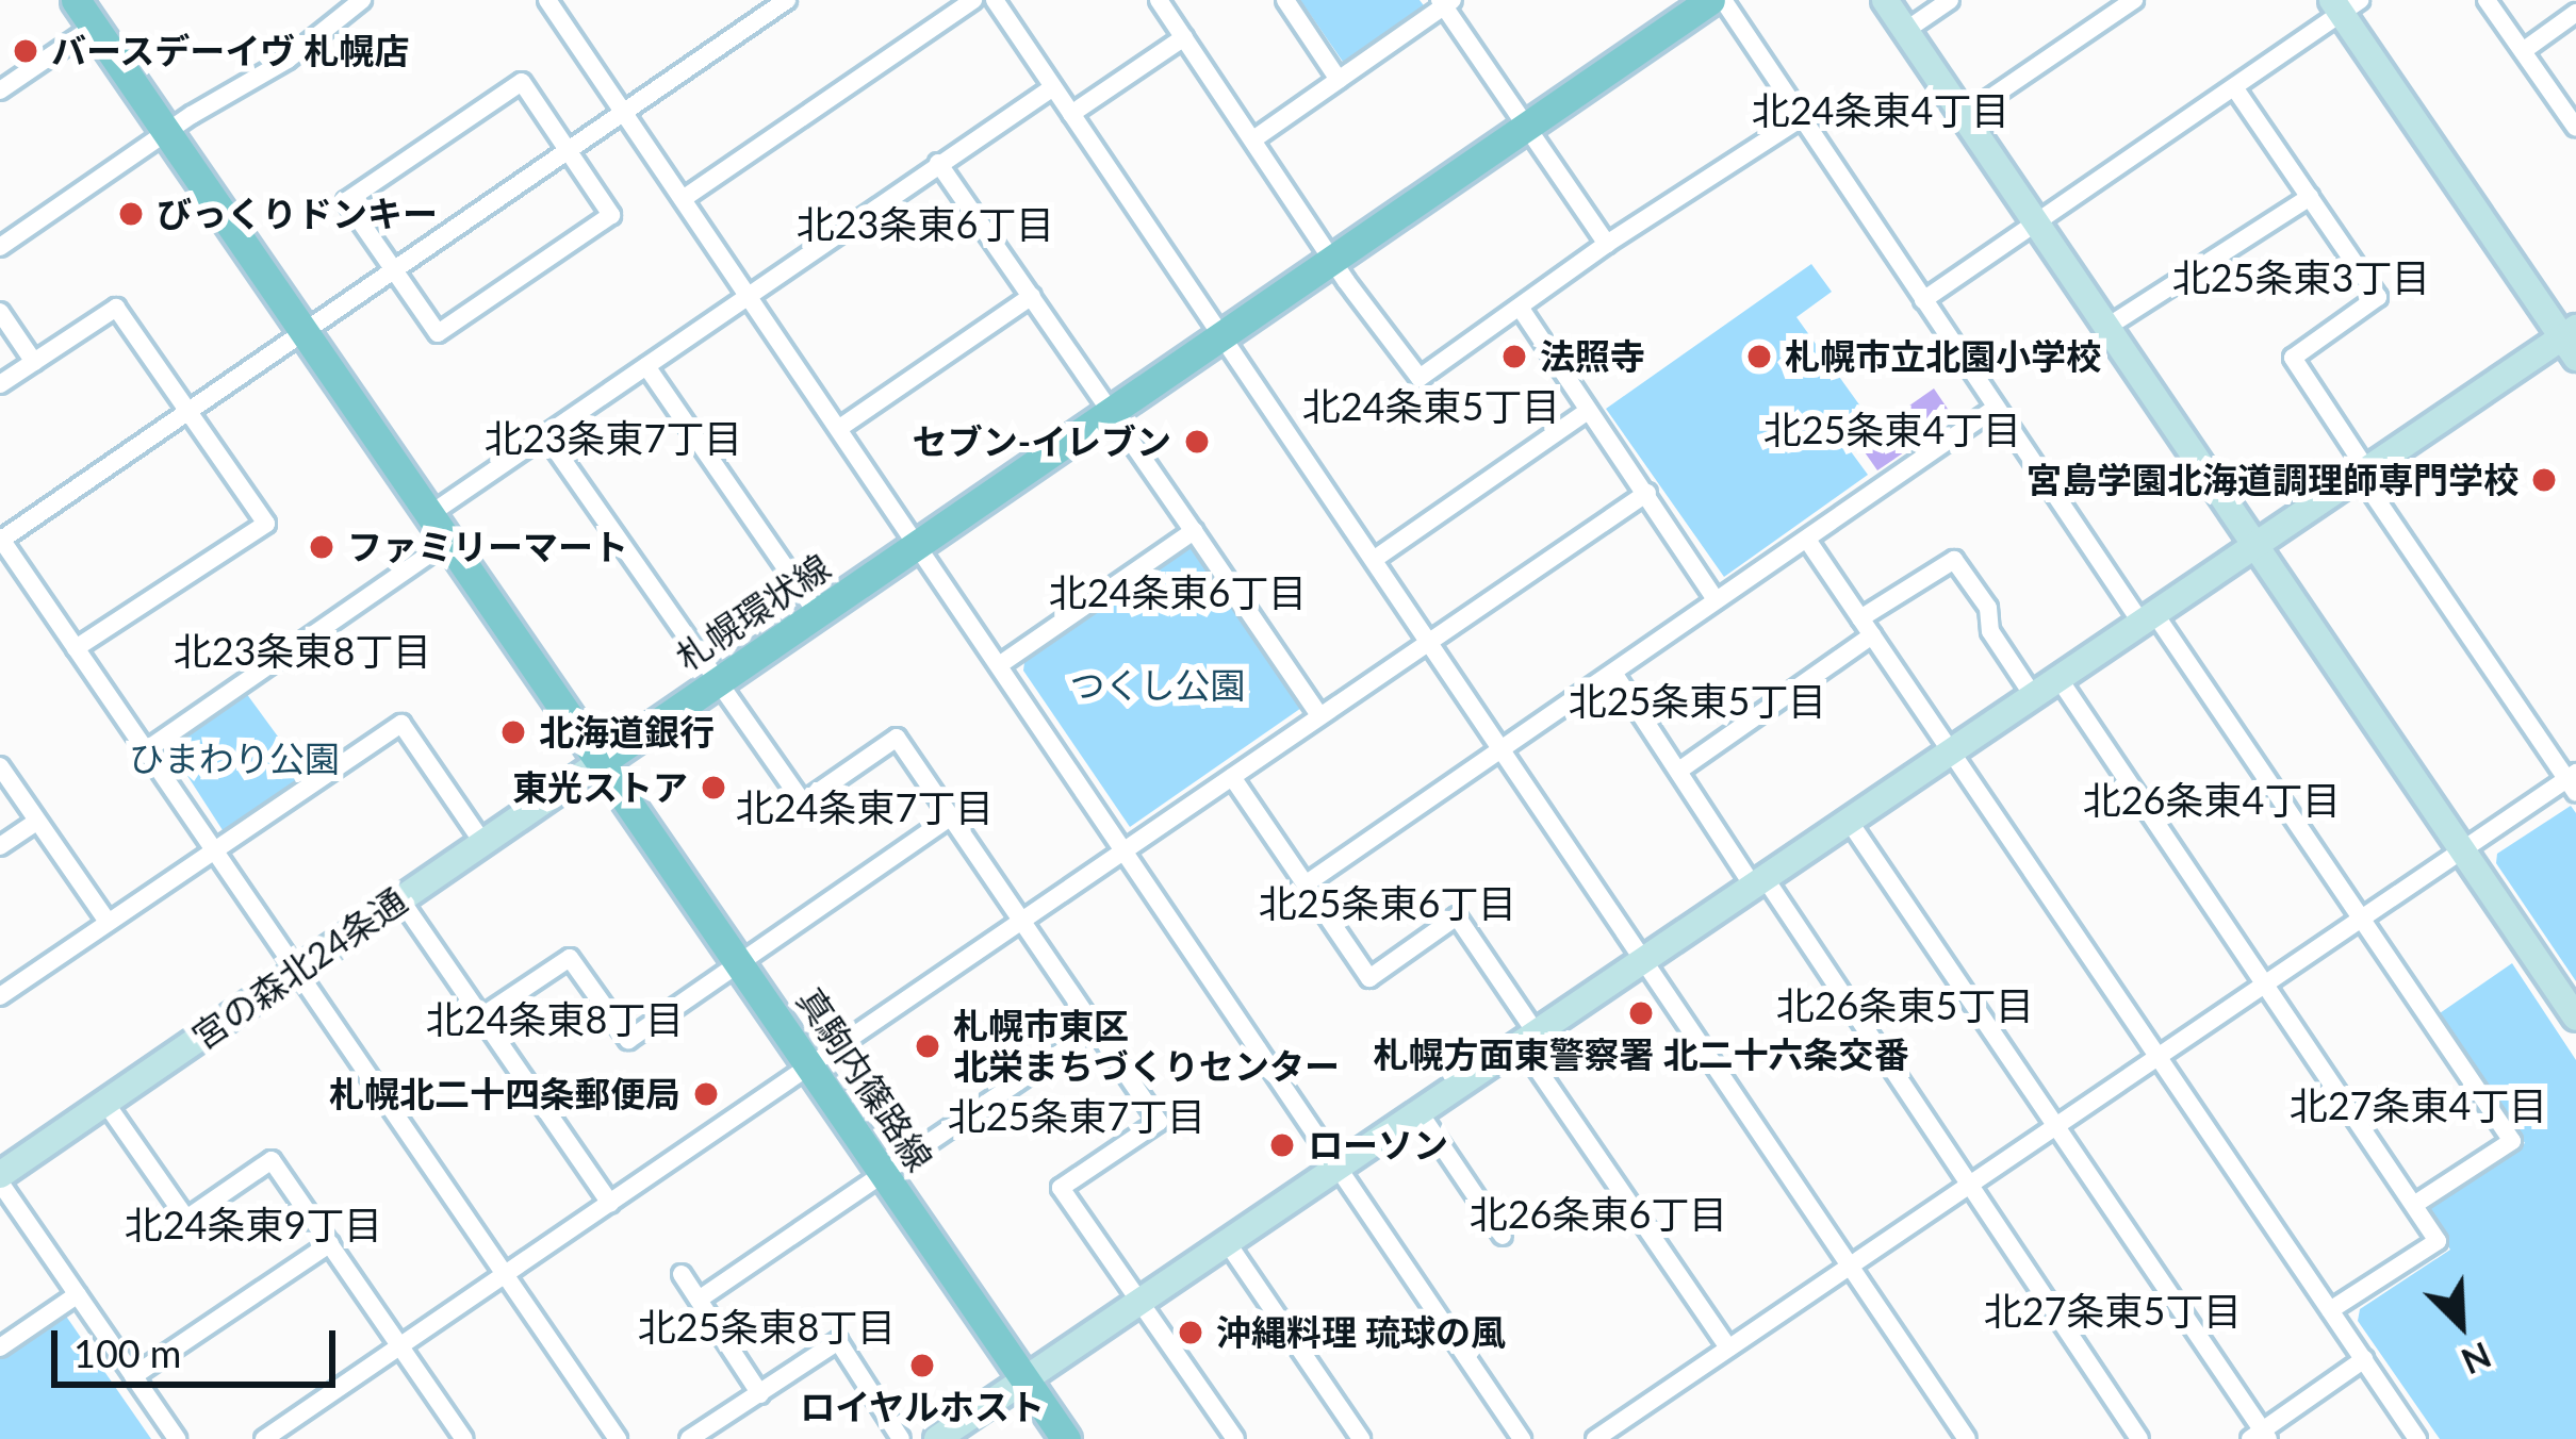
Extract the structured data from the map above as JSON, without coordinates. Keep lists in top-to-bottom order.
{
  "streets": {
    "main road": ["札幌環状線", "真駒内篠路線"],
    "street": ["宮の森北24条通"]
  },
  "crossings": [
    ["札幌環状線", "宮の森北24条通"],
    ["札幌環状線", "真駒内篠路線"],
    ["宮の森北24条通", "真駒内篠路線"]
  ],
  "districts": [
    "北24条東4丁目",
    "北23条東6丁目",
    "北25条東3丁目",
    "北24条東5丁目",
    "北25条東4丁目",
    "北23条東7丁目",
    "北24条東6丁目",
    "北23条東8丁目",
    "北25条東5丁目",
    "北26条東4丁目",
    "北24条東7丁目",
    "北25条東6丁目",
    "北26条東5丁目",
    "北24条東8丁目",
    "北27条東4丁目",
    "北25条東7丁目",
    "北26条東6丁目",
    "北24条東9丁目",
    "北27条東5丁目",
    "北25条東8丁目"
  ],
  "parks": ["つくし公園", "ひまわり公園"],
  "places": [
    "バースデーイヴ 札幌店",
    "びっくりドンキー",
    "法照寺",
    "札幌市立北園小学校",
    "セブン-イレブン",
    "宮島学園北海道調理師専門学校",
    "ファミリーマート",
    "北海道銀行",
    "東光ストア",
    "札幌方面東警察署 北二十六条交番",
    "札幌市東区 北栄まちづくりセンター",
    "札幌北二十四条郵便局",
    "ローソン",
    "沖縄料理 琉球の風",
    "ロイヤルホスト"
  ],
  "scale_bar": "100 m",
  "north": "bottom right"
}
